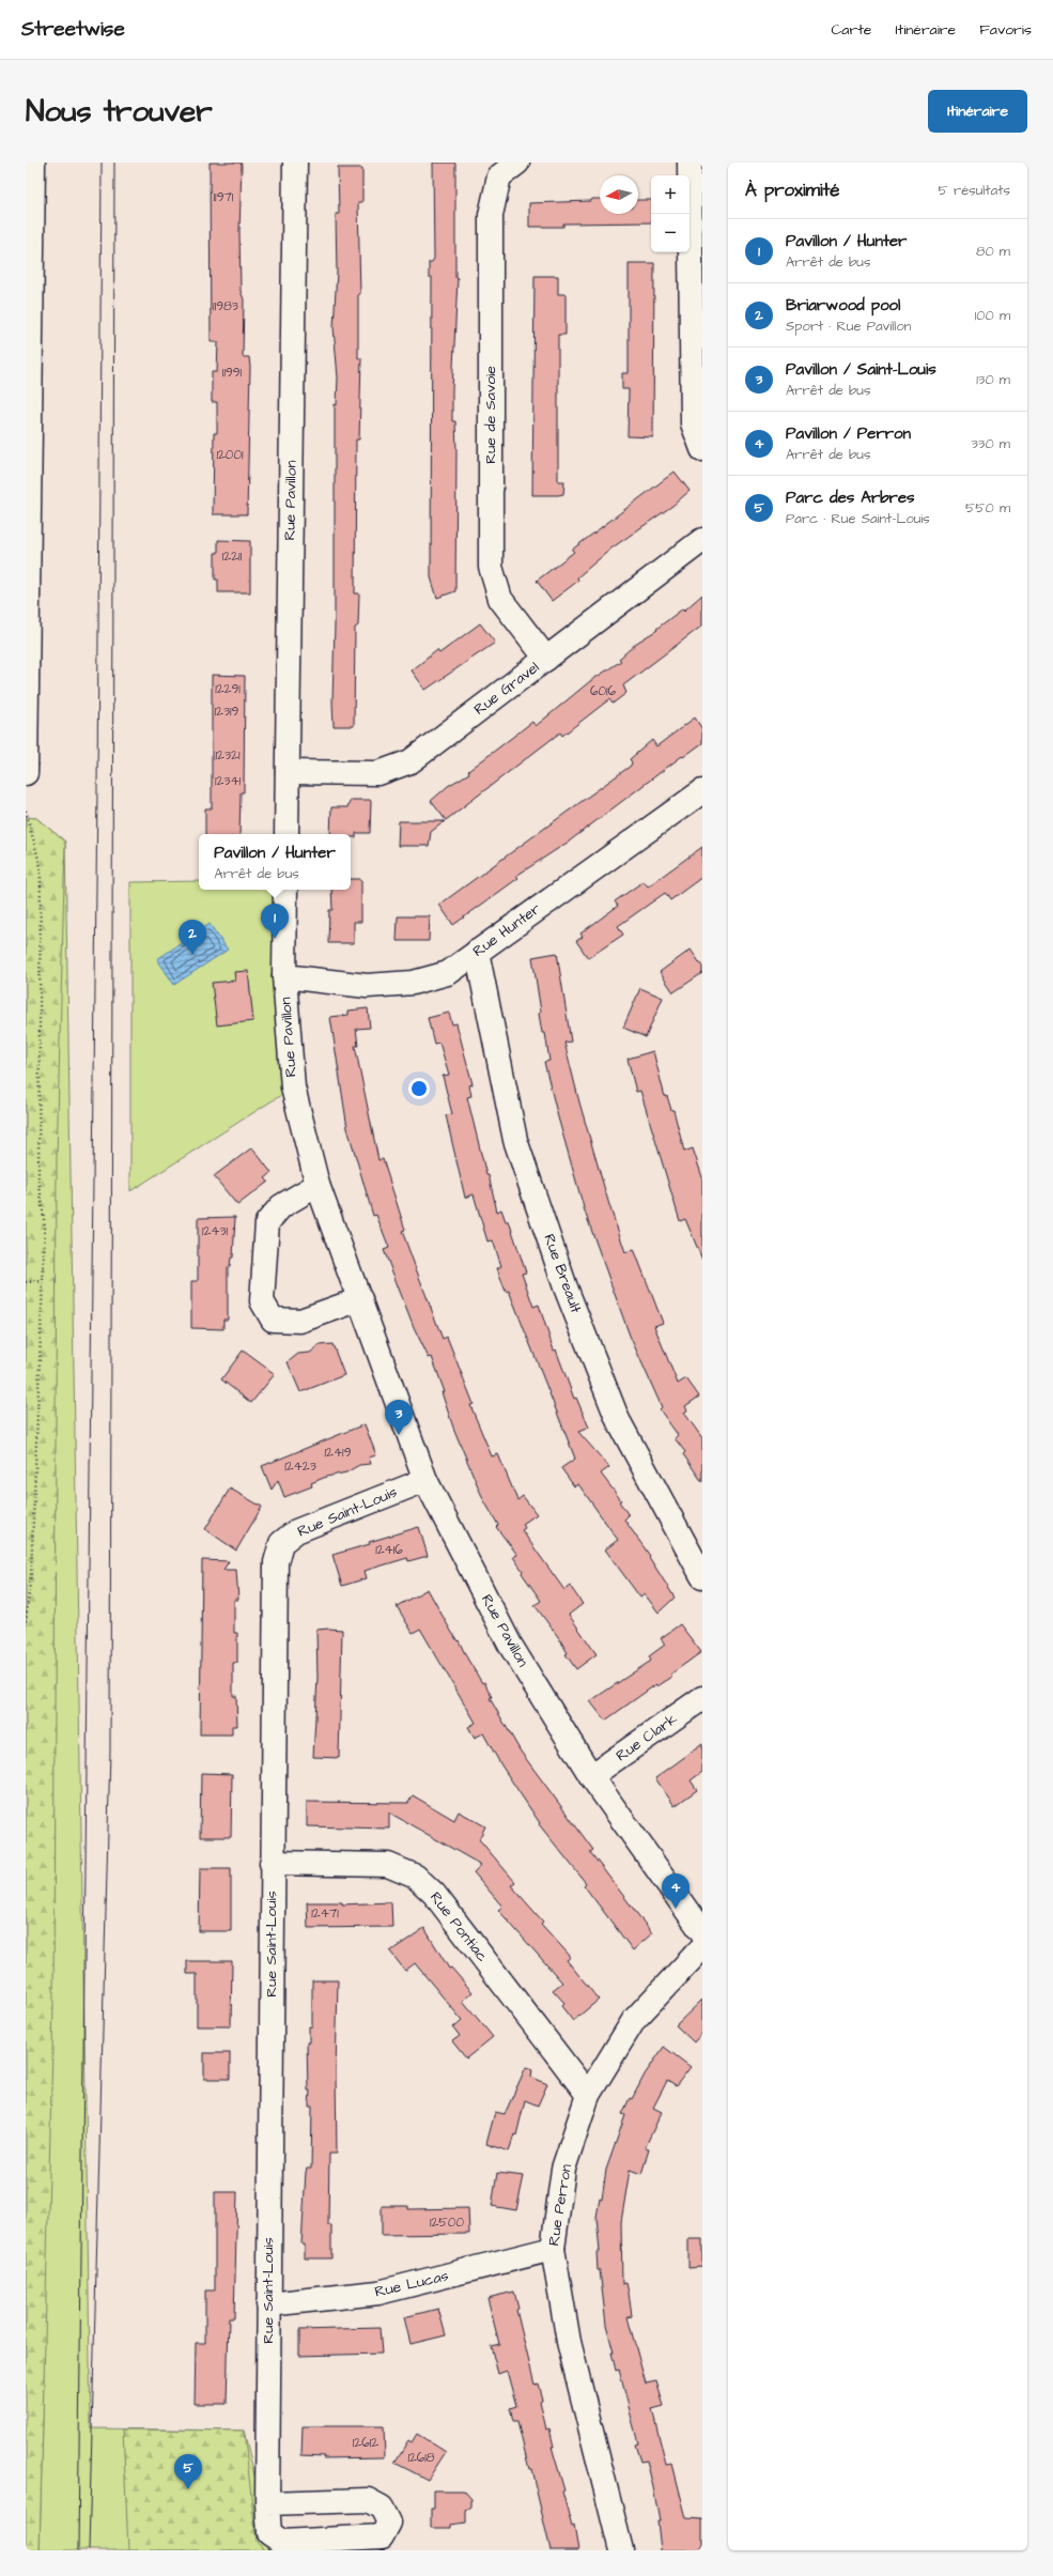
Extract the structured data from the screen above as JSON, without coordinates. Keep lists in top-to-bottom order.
{
  "streets": {
    "street": [
      "Rue de Savoie",
      "Rue Pavillon",
      "Rue Gravel",
      "Rue Hunter",
      "Rue Breault",
      "Rue Saint-Louis",
      "Rue Clark",
      "Rue Pontiac",
      "Rue Perron",
      "Rue Lucas"
    ]
  },
  "crossings": [
    ["Rue de Savoie", "Rue Gravel"],
    ["Rue Pavillon", "Rue Gravel"],
    ["Rue Pavillon", "Rue Hunter"],
    ["Rue Pavillon", "Rue Saint-Louis"],
    ["Rue Pavillon", "Rue Clark"],
    ["Rue Hunter", "Rue Breault"],
    ["Rue Saint-Louis", "Rue Pontiac"],
    ["Rue Saint-Louis", "Rue Lucas"],
    ["Rue Pontiac", "Rue Perron"],
    ["Rue Perron", "Rue Lucas"]
  ],
  "house_numbers": [
    "11971",
    "11983",
    "11991",
    "12001",
    "12211",
    "12291",
    "6016",
    "12319",
    "12321",
    "12341",
    "12431",
    "12419",
    "12423",
    "12416",
    "12471",
    "12500",
    "12612",
    "12618"
  ],
  "north": "left",
  "page": {
    "header": "Streetwise",
    "nav": ["Carte", "Itinéraire", "Favoris"],
    "buttons": "Itinéraire",
    "title": "Nous trouver",
    "heading": ["À proximité", "5 résultats"],
    "map_buttons": ["+", "−"],
    "list": [
      {
        "mark": "1",
        "name": "Pavillon / Hunter",
        "note": "Arrêt de bus",
        "value": "80 m"
      },
      {
        "mark": "2",
        "name": "Briarwood pool",
        "note": "Sport · Rue Pavillon",
        "value": "100 m"
      },
      {
        "mark": "3",
        "name": "Pavillon / Saint-Louis",
        "note": "Arrêt de bus",
        "value": "130 m"
      },
      {
        "mark": "4",
        "name": "Pavillon / Perron",
        "note": "Arrêt de bus",
        "value": "330 m"
      },
      {
        "mark": "5",
        "name": "Parc des Arbres",
        "note": "Parc · Rue Saint-Louis",
        "value": "550 m"
      }
    ],
    "popup": ["Pavillon / Hunter", "Arrêt de bus"],
    "pins": [
      "1",
      "2",
      "3",
      "4",
      "5"
    ]
  }
}
